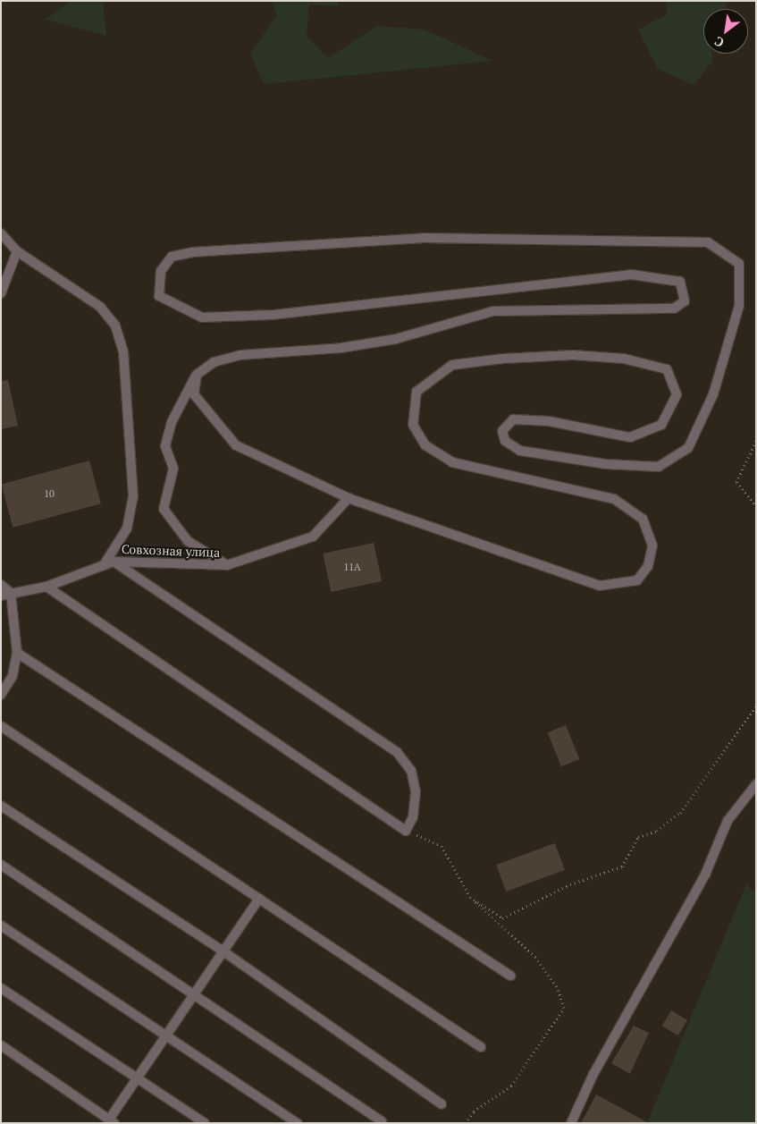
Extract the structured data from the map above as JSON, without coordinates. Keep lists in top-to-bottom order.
{
  "streets": {
    "street": ["Совхозная улица"]
  },
  "house_numbers": ["10", "11А"],
  "north": "bottom left"
}
